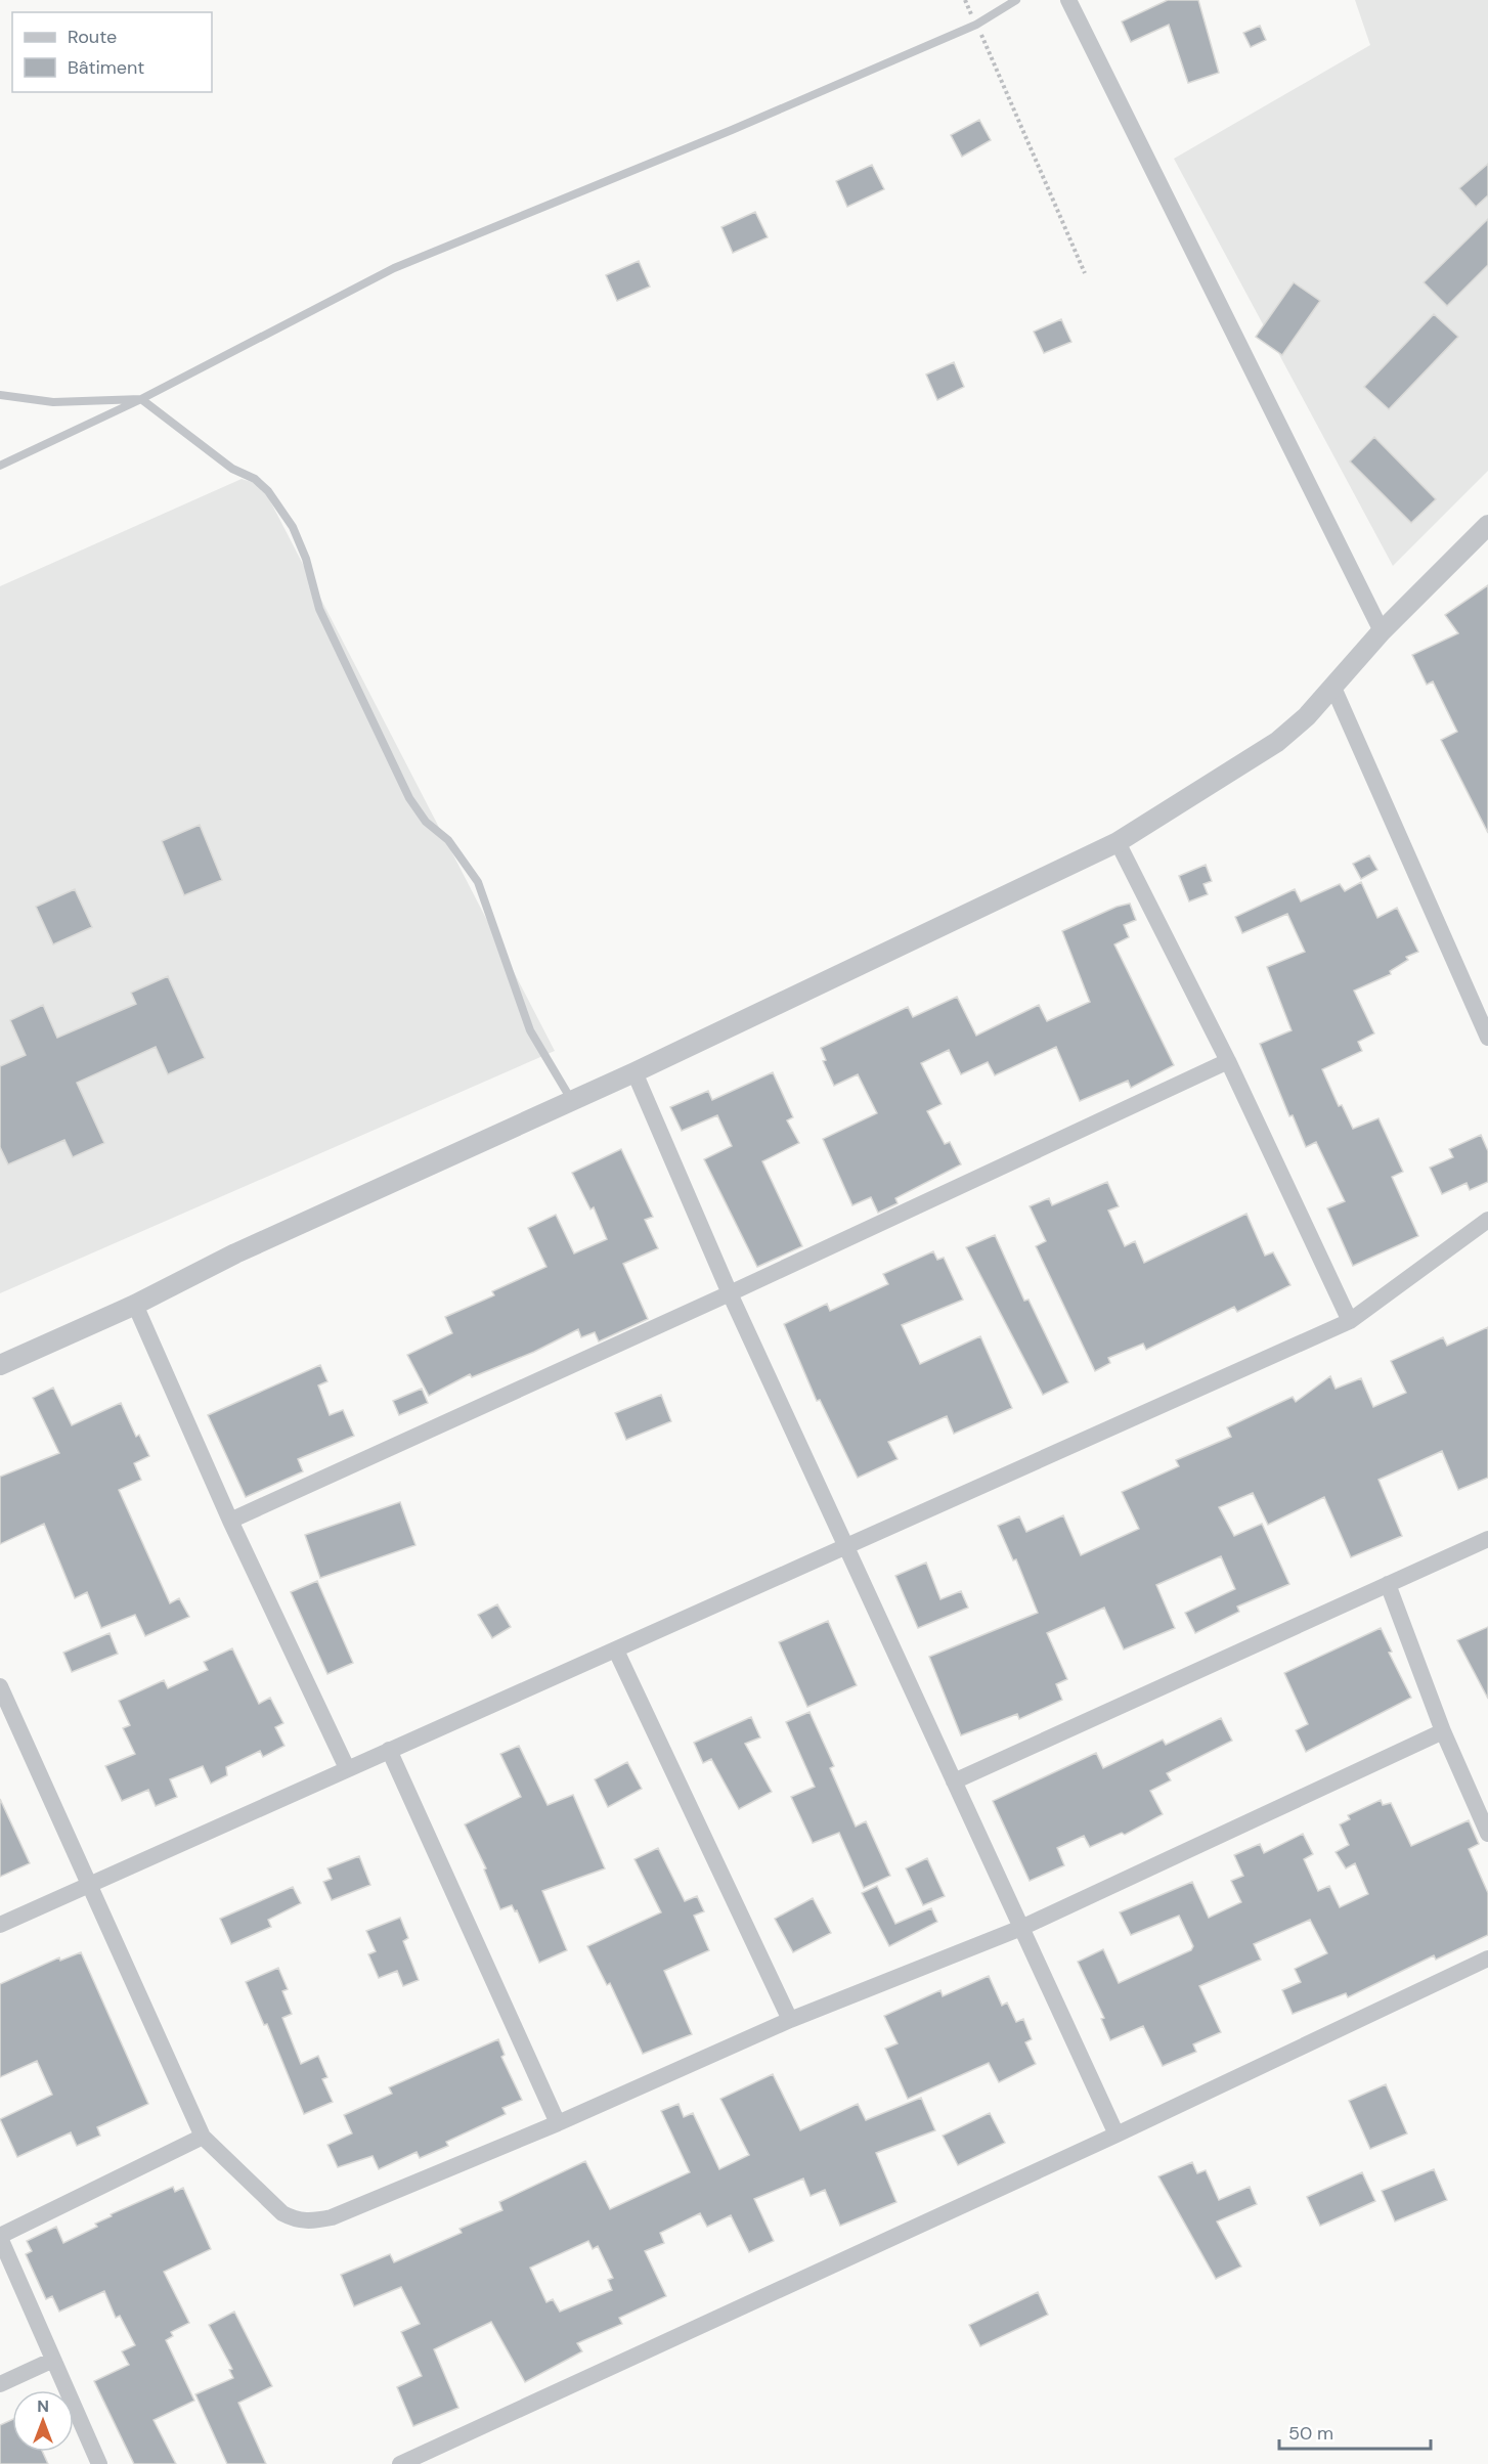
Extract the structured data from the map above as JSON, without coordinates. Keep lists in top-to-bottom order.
{
  "legend": ["Route", "Bâtiment"],
  "scale_bar": "50 m",
  "north": "top"
}
